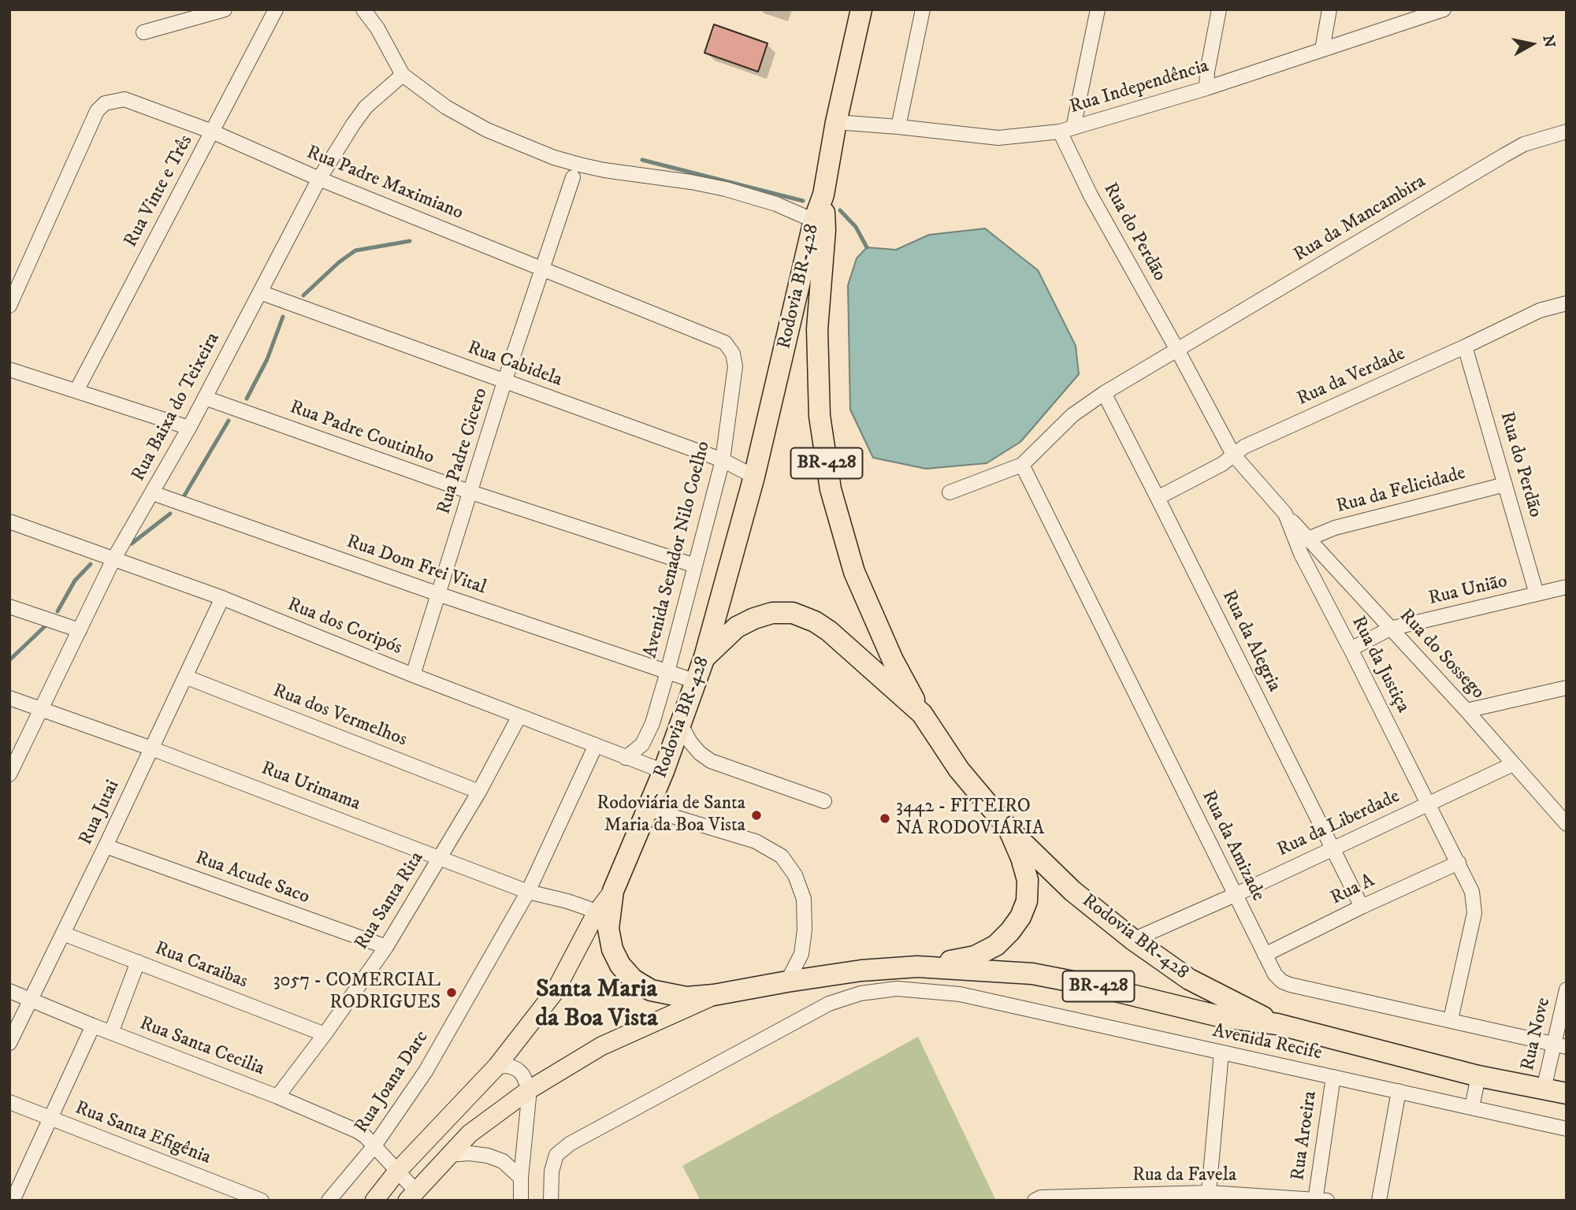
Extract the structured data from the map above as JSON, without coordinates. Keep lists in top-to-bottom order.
{
  "streets": {
    "highway": ["Rodovia BR-428", "BR-428"],
    "street": [
      "Rua Independência",
      "Rua Padre Maximiano",
      "Rua Vinte e Três",
      "Rua da Mancambira",
      "Rua do Perdão",
      "Rua Cabidela",
      "Rua da Verdade",
      "Rua Baixa do Teixeira",
      "Rua Padre Coutinho",
      "Rua Padre Cicero",
      "Rua da Felicidade",
      "Avenida Senador Nilo Coelho",
      "Rua Dom Frei Vital",
      "Rua União",
      "Rua dos Coripós",
      "Rua da Alegria",
      "Rua do Sossego",
      "Rua da Justiça",
      "Rua dos Vermelhos",
      "Rua Urimama",
      "Rua Jutai",
      "Rua da Liberdade",
      "Rua da Amizade",
      "Rua Acude Saco",
      "Rua A",
      "Rua Santa Rita",
      "Rua Caraibas",
      "Rua Nove",
      "Avenida Recife",
      "Rua Santa Cecilia",
      "Rua Joana Darc",
      "Rua Santa Efigênia",
      "Rua Aroeira",
      "Rua da Favela"
    ]
  },
  "crossings": [
    ["Rua Independência", "Rua do Perdão"],
    ["Rua Independência", "Rodovia BR-428"],
    ["Rua Padre Maximiano", "Rua Vinte e Três"],
    ["Rua Padre Maximiano", "Rua Baixa do Teixeira"],
    ["Rua Padre Maximiano", "Rua Padre Cicero"],
    ["Rua Padre Maximiano", "Avenida Senador Nilo Coelho"],
    ["Rua da Mancambira", "Rua do Perdão"],
    ["Rua da Mancambira", "Rua da Alegria"],
    ["Rua da Mancambira", "Rua da Justiça"],
    ["Rua da Mancambira", "Rua da Amizade"],
    ["Rua do Perdão", "Rua da Verdade"],
    ["Rua do Perdão", "Rua da Felicidade"],
    ["Rua do Perdão", "Rua União"],
    ["Rua do Perdão", "Rua da Justiça"],
    ["Rodovia BR-428", "Rua Cabidela"],
    ["Rodovia BR-428", "BR-428"],
    ["Rodovia BR-428", "Rua Dom Frei Vital"],
    ["Rodovia BR-428", "Rua dos Coripós"],
    ["Rodovia BR-428", "Rua da Liberdade"],
    ["Rodovia BR-428", "Rua Nove"],
    ["Rua Cabidela", "Rua Baixa do Teixeira"],
    ["Rua Cabidela", "Rua Padre Cicero"],
    ["Rua Cabidela", "Avenida Senador Nilo Coelho"],
    ["Rua da Verdade", "Rua da Alegria"],
    ["Rua da Verdade", "Rua da Justiça"],
    ["Rua Baixa do Teixeira", "Rua Padre Coutinho"],
    ["Rua Baixa do Teixeira", "Rua Dom Frei Vital"],
    ["Rua Baixa do Teixeira", "Rua dos Coripós"],
    ["Rua Baixa do Teixeira", "Rua Urimama"],
    ["Rua Padre Coutinho", "Rua Padre Cicero"],
    ["Rua Padre Coutinho", "Avenida Senador Nilo Coelho"],
    ["Rua Padre Cicero", "Rua Dom Frei Vital"],
    ["Rua Padre Cicero", "Rua dos Coripós"],
    ["Rua da Felicidade", "Rua do Sossego"],
    ["Avenida Senador Nilo Coelho", "Rua Dom Frei Vital"],
    ["Avenida Senador Nilo Coelho", "Rua dos Coripós"],
    ["Rua União", "Rua do Sossego"],
    ["Rua União", "Rua da Justiça"],
    ["Rua dos Coripós", "Rua Jutai"],
    ["Rua dos Coripós", "Rua Santa Rita"],
    ["Rua da Alegria", "Rua da Liberdade"],
    ["Rua da Alegria", "Rua A"],
    ["Rua do Sossego", "Rua da Justiça"],
    ["Rua do Sossego", "Rua da Liberdade"],
    ["Rua da Justiça", "Rua da Liberdade"],
    ["Rua da Justiça", "Rua da Amizade"],
    ["Rua da Justiça", "Rua A"],
    ["Rua dos Vermelhos", "Rua Jutai"],
    ["Rua dos Vermelhos", "Rua Santa Rita"],
    ["Rua Urimama", "Rua Jutai"],
    ["Rua Urimama", "Rua Santa Rita"],
    ["Rua Urimama", "Rua Joana Darc"],
    ["Rua Jutai", "Rua Acude Saco"],
    ["Rua Jutai", "Rua Caraibas"],
    ["Rua Jutai", "Rua Santa Cecilia"],
    ["Rua da Liberdade", "Rua da Amizade"],
    ["Rua da Amizade", "Rua A"],
    ["Rua da Amizade", "Rua Nove"],
    ["Rua Acude Saco", "Rua Santa Rita"],
    ["Rua Santa Rita", "Rua Caraibas"],
    ["Rua Santa Rita", "Rua Santa Cecilia"],
    ["Avenida Recife", "Rua Aroeira"],
    ["Rua Santa Cecilia", "Rua Joana Darc"],
    ["Rua Aroeira", "Rua da Favela"]
  ],
  "districts": ["Santa Maria da Boa Vista"],
  "places": ["Rodoviária de Santa Maria da Boa Vista", "3442 - FITEIRO NA RODOVIÁRIA", "3057 - COMERCIAL RODRIGUES"],
  "north": "right"
}
